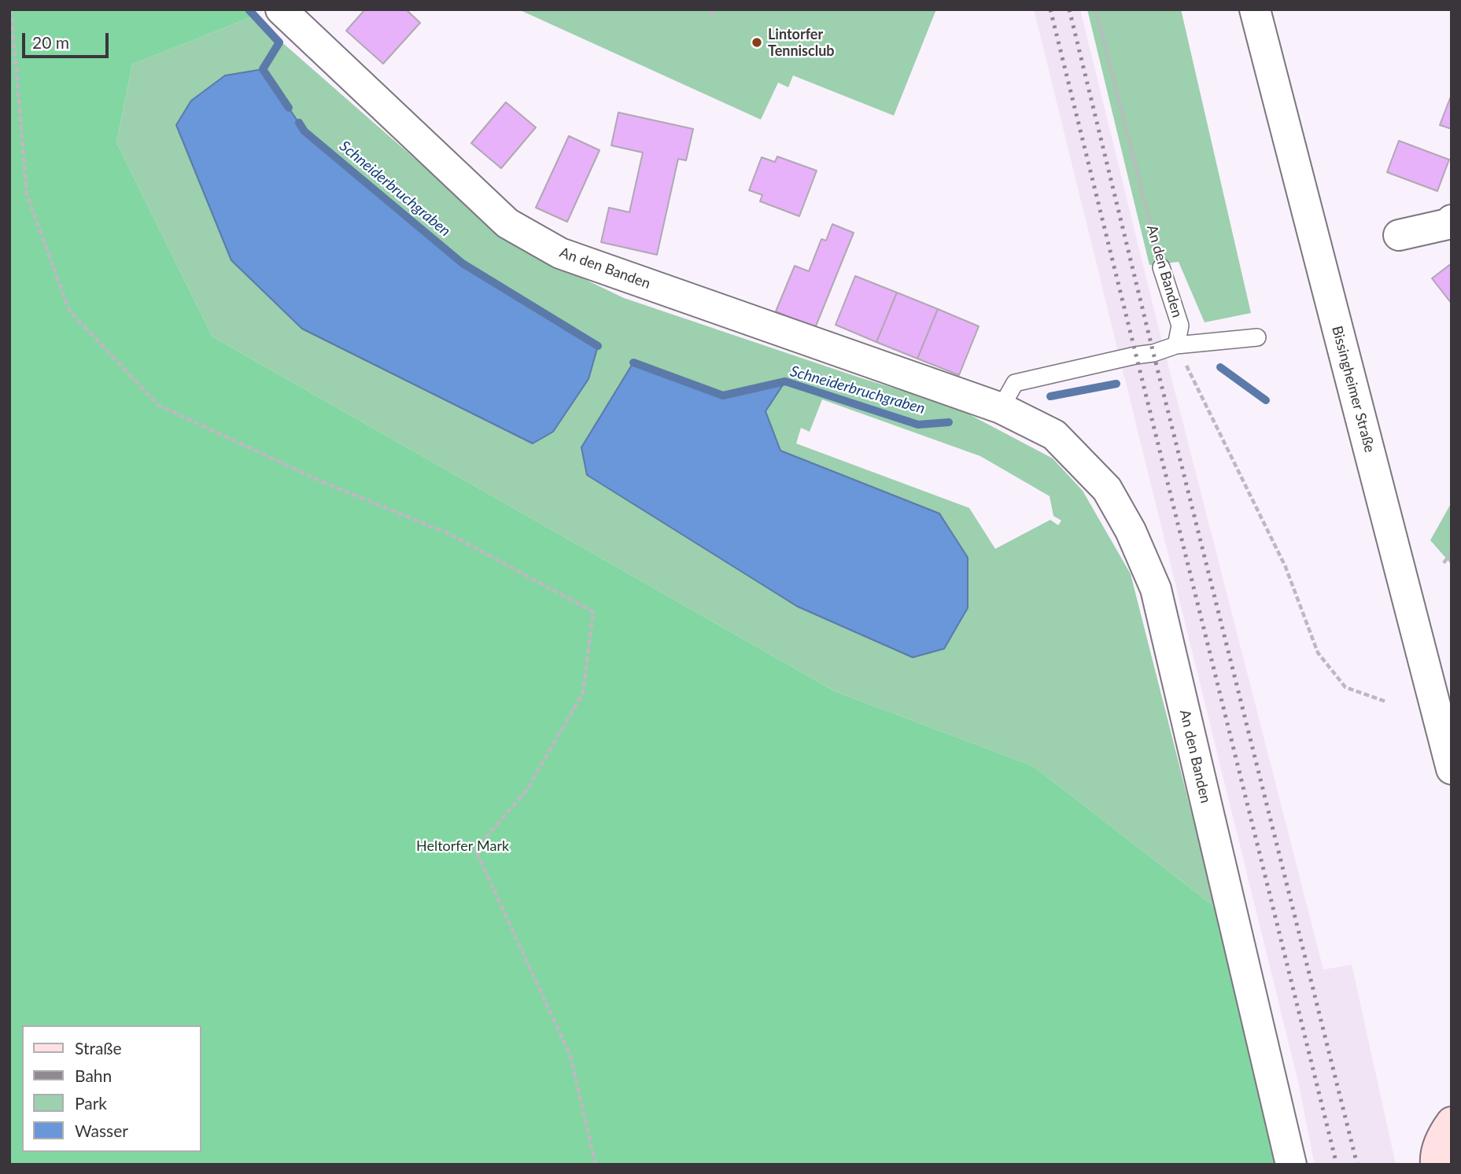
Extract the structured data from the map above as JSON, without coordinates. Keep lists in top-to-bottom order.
{
  "streets": {
    "street": ["An den Banden", "Bissingheimer Straße"]
  },
  "water": ["Schneiderbruchgraben"],
  "parks": ["Heltorfer Mark"],
  "places": ["Lintorfer Tennisclub"],
  "legend": [
    "Straße",
    "Bahn",
    "Park",
    "Wasser"
  ],
  "scale_bar": "20 m"
}
